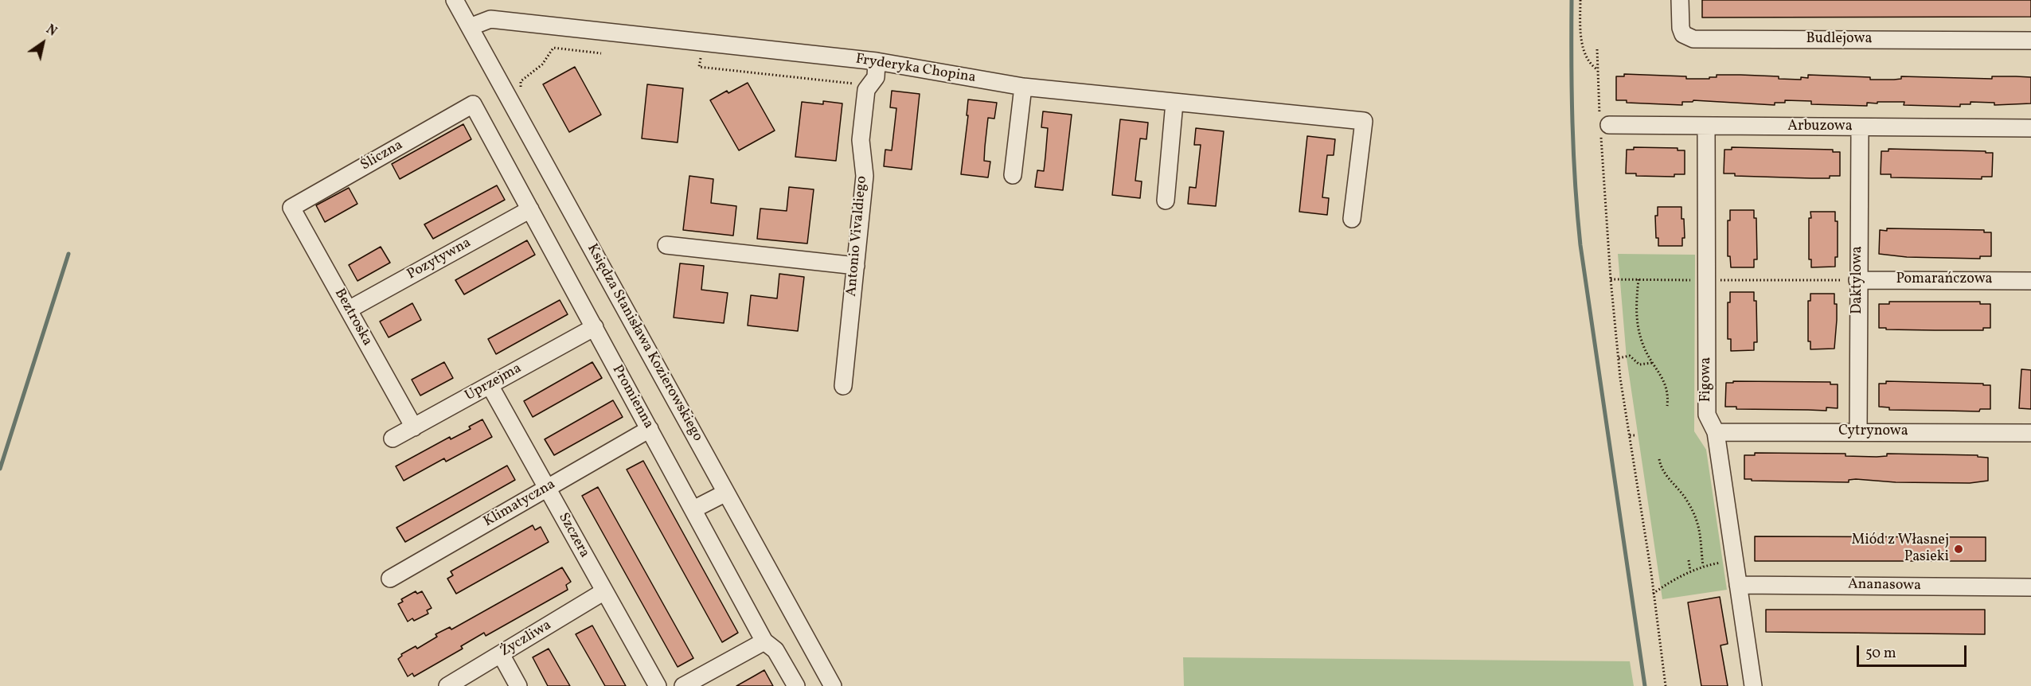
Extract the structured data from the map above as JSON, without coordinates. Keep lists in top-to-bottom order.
{
  "streets": {
    "street": [
      "Budlejowa",
      "Fryderyka Chopina",
      "Arbuzowa",
      "Śliczna",
      "Antonio Vivaldiego",
      "Pozytywna",
      "Daktylowa",
      "Pomarańczowa",
      "Beztroska",
      "Księdza Stanisława Kozierowskiego",
      "Figowa",
      "Uprzejma",
      "Promienna",
      "Cytrynowa",
      "Klimatyczna",
      "Szczera",
      "Ananasowa",
      "Życzliwa"
    ]
  },
  "crossings": [
    ["Fryderyka Chopina", "Antonio Vivaldiego"],
    ["Fryderyka Chopina", "Księdza Stanisława Kozierowskiego"],
    ["Arbuzowa", "Daktylowa"],
    ["Arbuzowa", "Figowa"],
    ["Śliczna", "Beztroska"],
    ["Śliczna", "Promienna"],
    ["Pozytywna", "Beztroska"],
    ["Pozytywna", "Promienna"],
    ["Daktylowa", "Pomarańczowa"],
    ["Daktylowa", "Cytrynowa"],
    ["Beztroska", "Uprzejma"],
    ["Figowa", "Cytrynowa"],
    ["Figowa", "Ananasowa"],
    ["Uprzejma", "Promienna"],
    ["Uprzejma", "Szczera"],
    ["Promienna", "Klimatyczna"],
    ["Klimatyczna", "Szczera"],
    ["Szczera", "Życzliwa"]
  ],
  "places": ["Miód z Własnej Pasieki"],
  "scale_bar": "50 m",
  "north": "top right"
}
